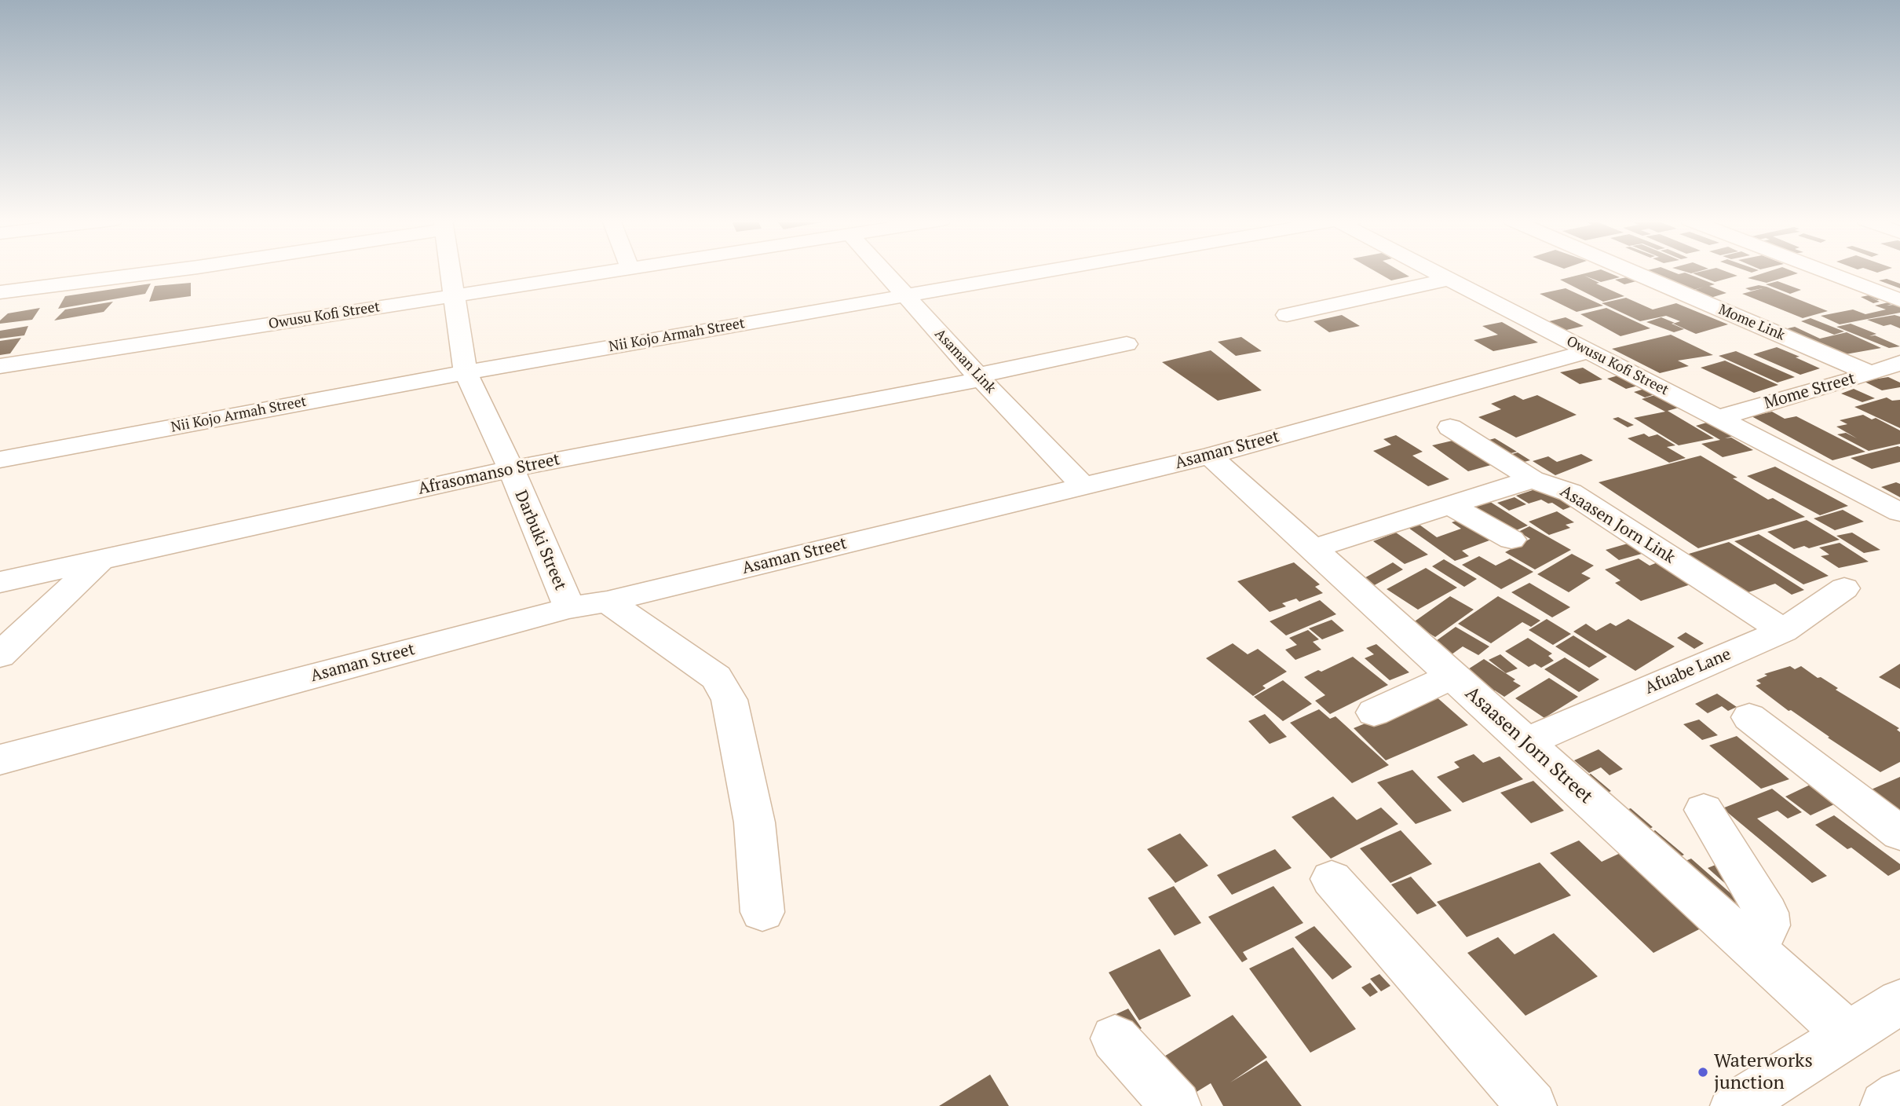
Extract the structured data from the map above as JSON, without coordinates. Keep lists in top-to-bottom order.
{
  "streets": {
    "main road": [
      "Owusu Kofi Street",
      "Mome Link",
      "Nii Kojo Armah Street",
      "Asaman Link",
      "Mome Street",
      "Asaman Street",
      "Afrasomanso Street",
      "Asaasen Jorn Link",
      "Darbuki Street",
      "Afuabe Lane",
      "Asaasen Jorn Street"
    ]
  },
  "crossings": [
    ["Owusu Kofi Street", "Mome Street"],
    ["Owusu Kofi Street", "Asaman Street"],
    ["Owusu Kofi Street", "Darbuki Street"],
    ["Mome Link", "Mome Street"],
    ["Nii Kojo Armah Street", "Asaman Link"],
    ["Nii Kojo Armah Street", "Darbuki Street"],
    ["Asaman Link", "Asaman Street"],
    ["Asaman Link", "Afrasomanso Street"],
    ["Asaman Street", "Darbuki Street"],
    ["Asaman Street", "Asaasen Jorn Street"],
    ["Afrasomanso Street", "Darbuki Street"],
    ["Asaasen Jorn Link", "Afuabe Lane"],
    ["Afuabe Lane", "Asaasen Jorn Street"]
  ],
  "places": ["Waterworks junction"]
}
